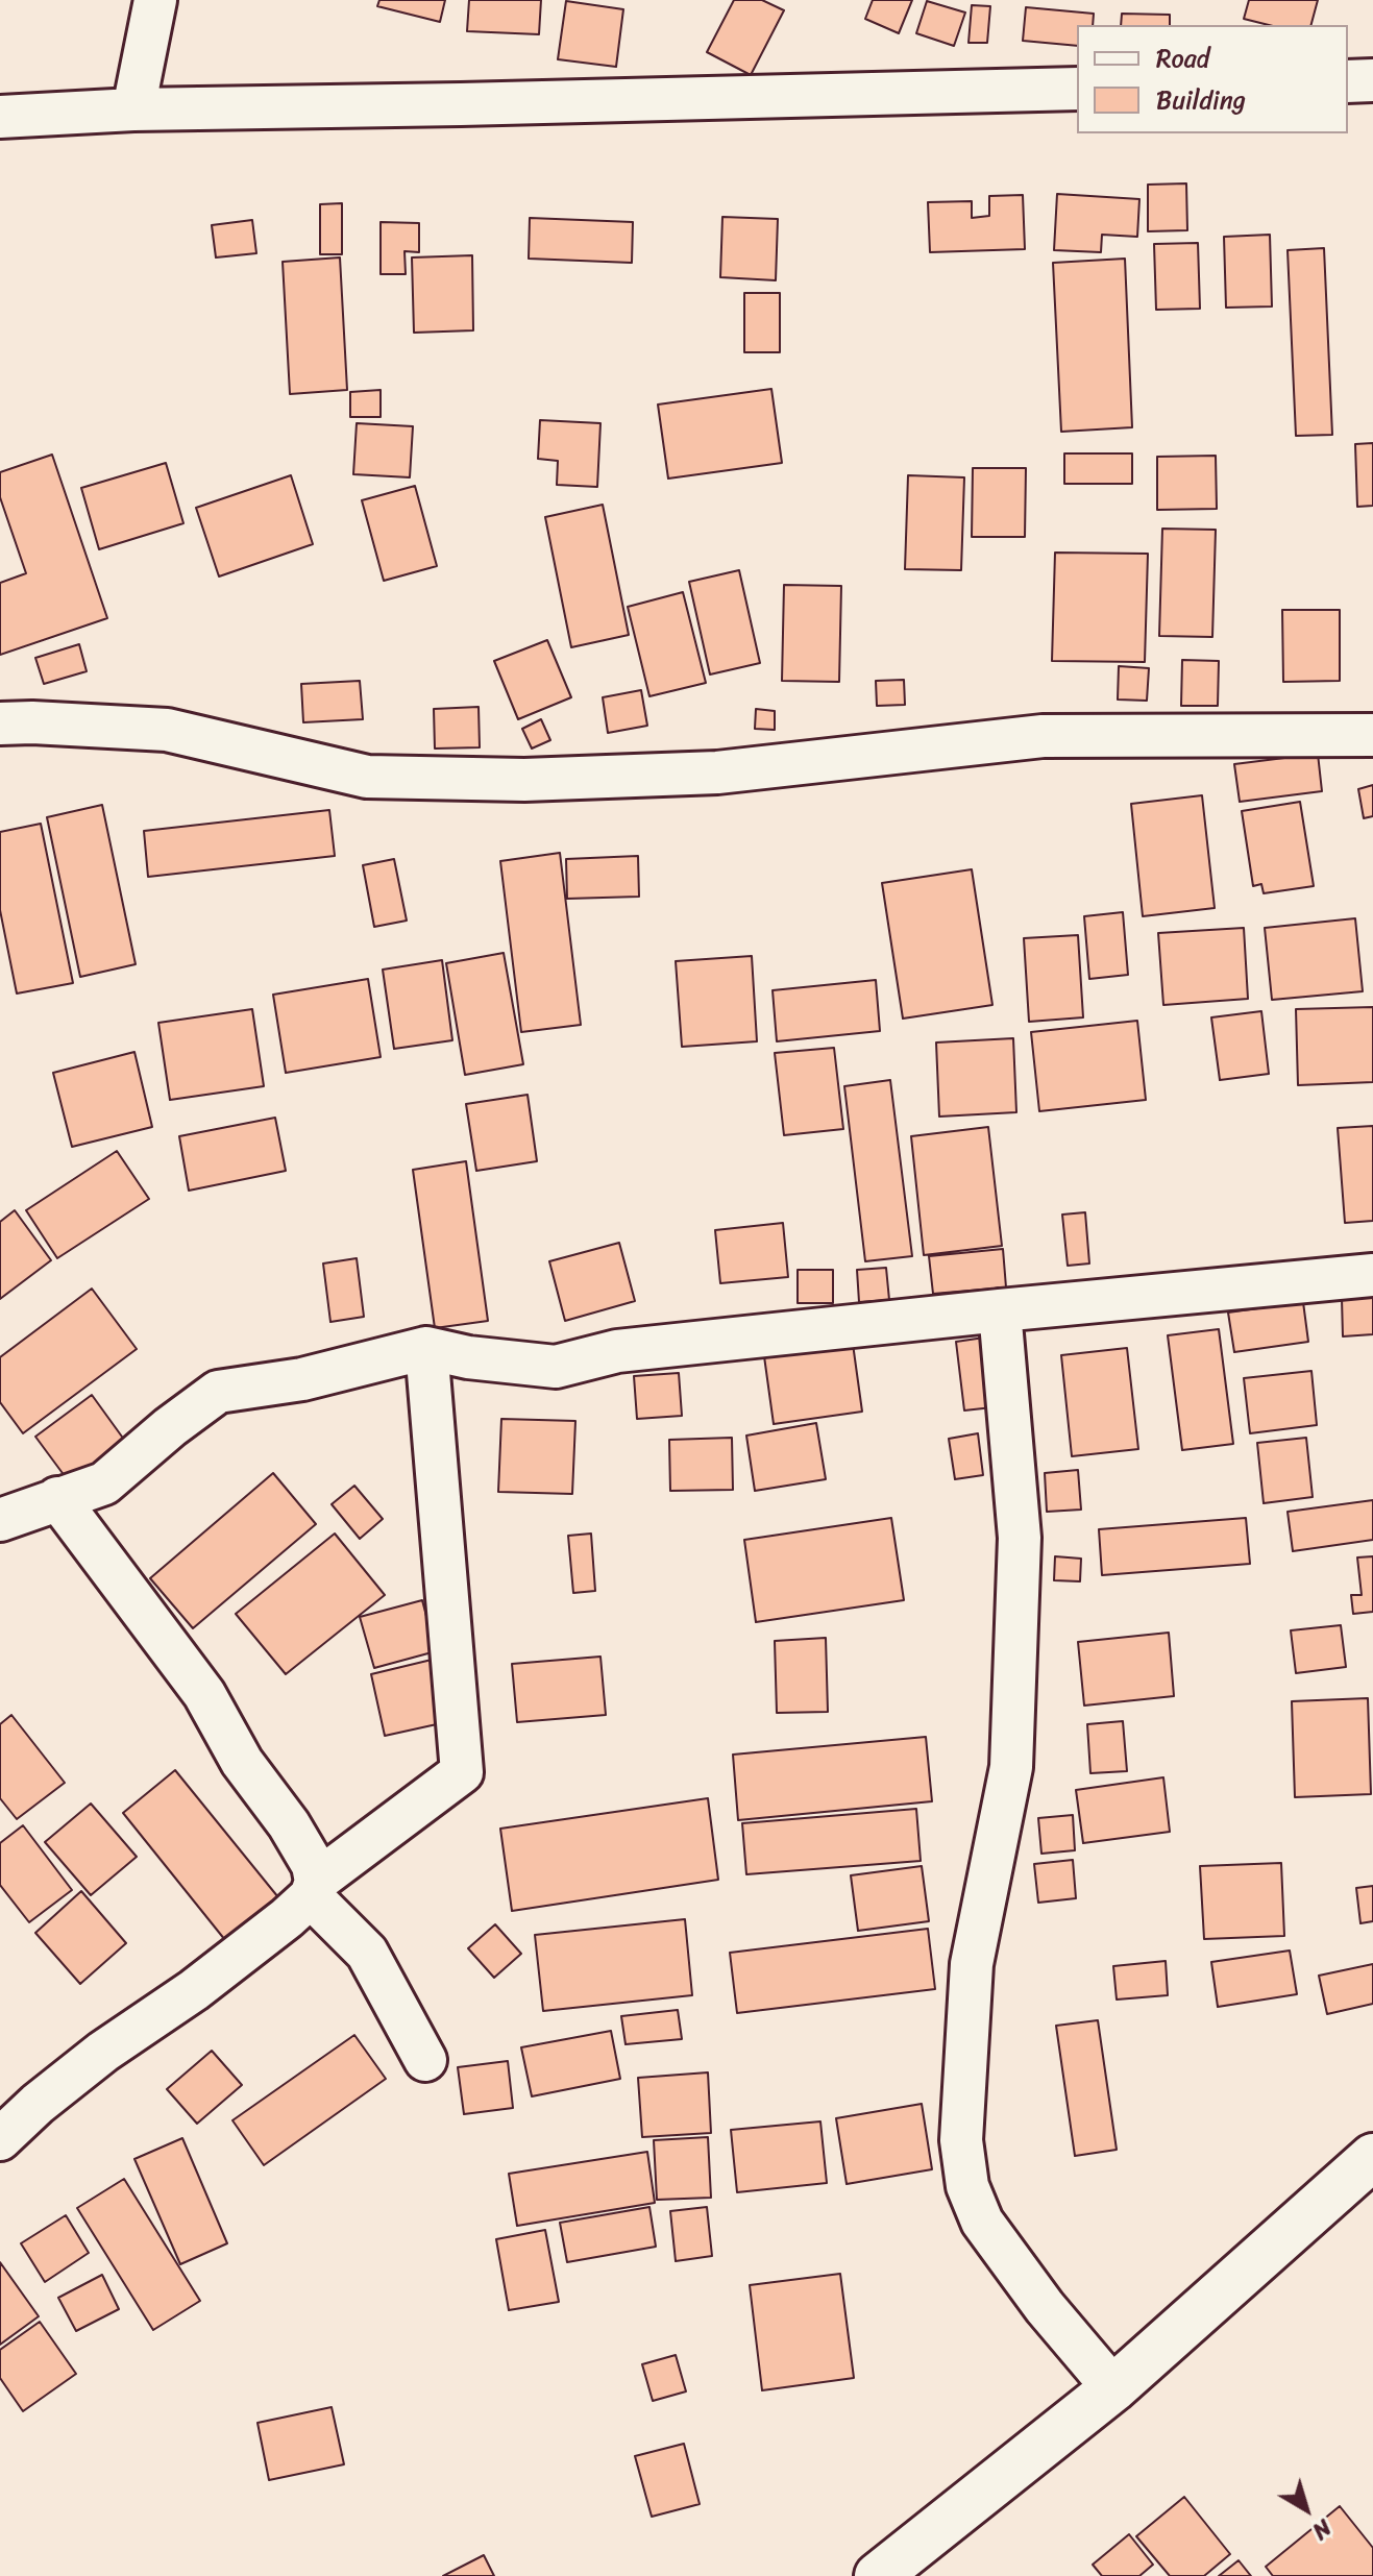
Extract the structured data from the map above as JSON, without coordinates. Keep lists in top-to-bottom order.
{
  "legend": ["Road", "Building"],
  "north": "bottom right"
}
